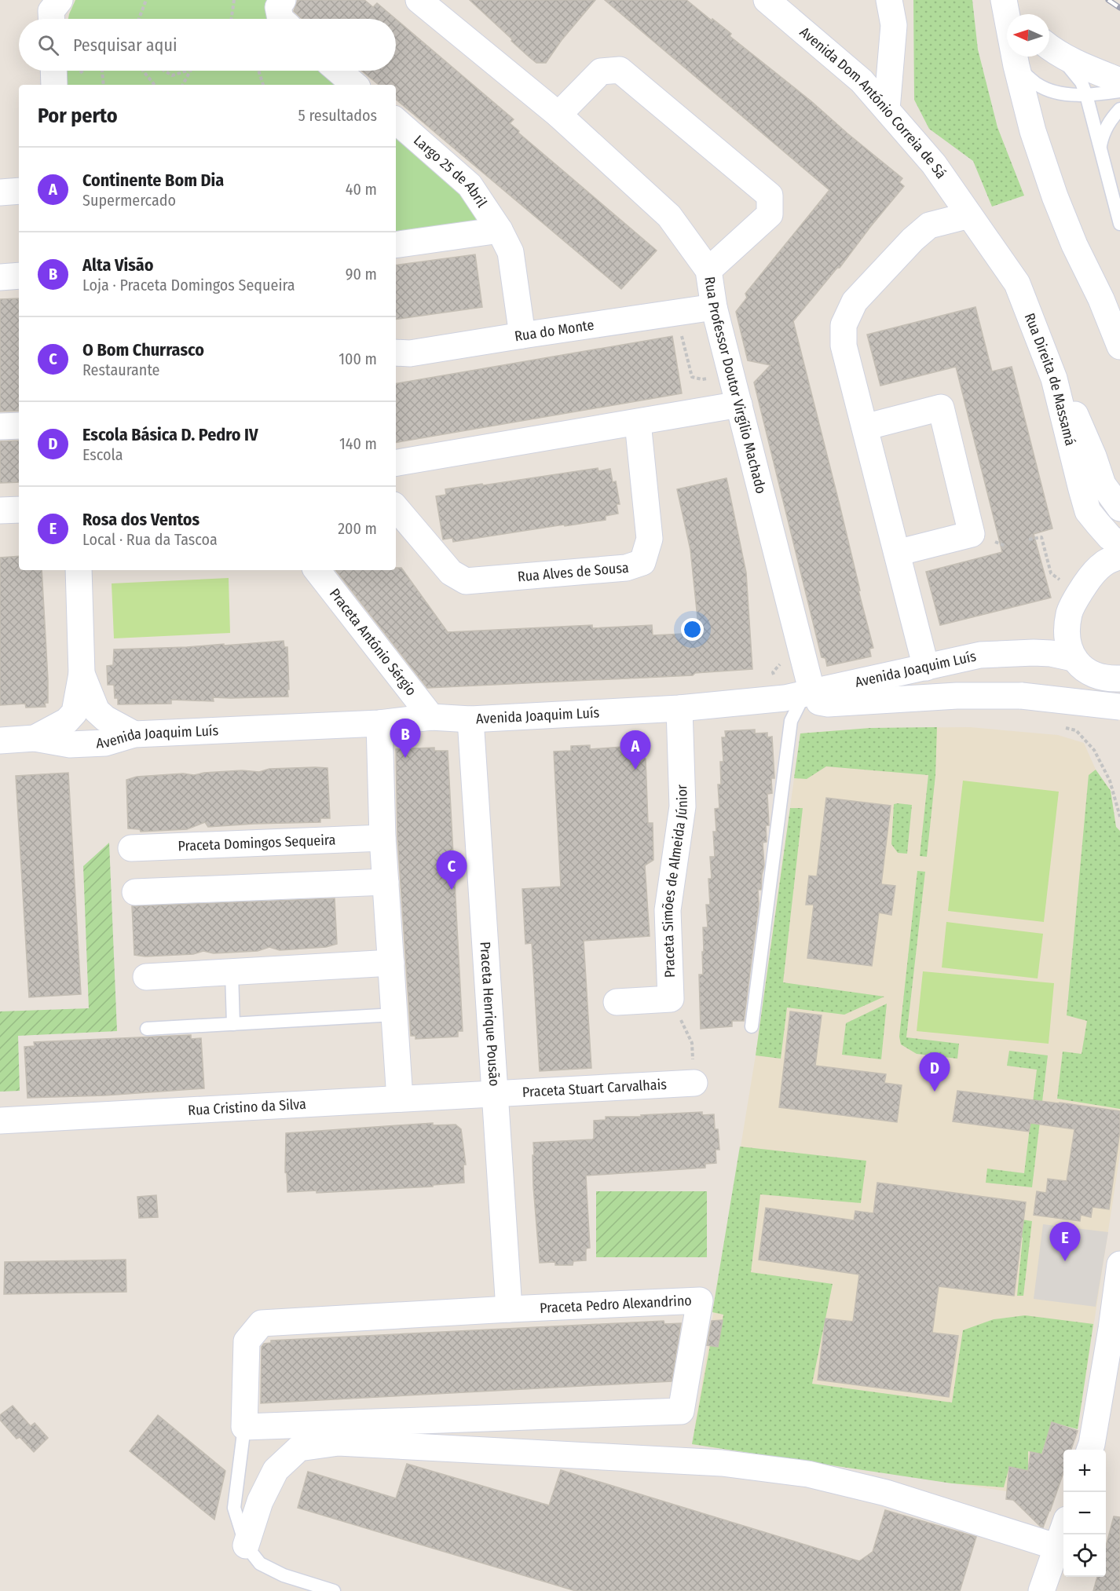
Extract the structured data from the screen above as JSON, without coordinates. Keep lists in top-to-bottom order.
{
  "streets": {
    "street": [
      "Avenida Dom António Correia de Sá",
      "Largo 25 de Abril",
      "Rua do Monte",
      "Rua Direita de Massamá",
      "Rua Professor Doutor Virgílio Machado",
      "Rua Alves de Sousa",
      "Praceta António Sérgio",
      "Avenida Joaquim Luís",
      "Praceta Domingos Sequeira",
      "Praceta Simões de Almeida Júnior",
      "Praceta Henrique Pousão",
      "Praceta Stuart Carvalhais",
      "Rua Cristino da Silva",
      "Praceta Pedro Alexandrino"
    ]
  },
  "crossings": [
    ["Avenida Dom António Correia de Sá", "Rua Direita de Massamá"],
    ["Largo 25 de Abril", "Rua do Monte"],
    ["Rua do Monte", "Rua Professor Doutor Virgílio Machado"],
    ["Rua Professor Doutor Virgílio Machado", "Avenida Joaquim Luís"],
    ["Praceta António Sérgio", "Avenida Joaquim Luís"],
    ["Avenida Joaquim Luís", "Praceta Simões de Almeida Júnior"],
    ["Avenida Joaquim Luís", "Praceta Henrique Pousão"],
    ["Praceta Henrique Pousão", "Praceta Stuart Carvalhais"],
    ["Praceta Henrique Pousão", "Rua Cristino da Silva"],
    ["Praceta Henrique Pousão", "Praceta Pedro Alexandrino"],
    ["Praceta Stuart Carvalhais", "Rua Cristino da Silva"]
  ],
  "north": "left",
  "page": {
    "search": "Pesquisar aqui",
    "heading": ["Por perto", "5 resultados"],
    "list": [
      {
        "mark": "A",
        "name": "Continente Bom Dia",
        "note": "Supermercado",
        "value": "40 m"
      },
      {
        "mark": "B",
        "name": "Alta Visão",
        "note": "Loja · Praceta Domingos Sequeira",
        "value": "90 m"
      },
      {
        "mark": "C",
        "name": "O Bom Churrasco",
        "note": "Restaurante",
        "value": "100 m"
      },
      {
        "mark": "D",
        "name": "Escola Básica D. Pedro IV",
        "note": "Escola",
        "value": "140 m"
      },
      {
        "mark": "E",
        "name": "Rosa dos Ventos",
        "note": "Local · Rua da Tascoa",
        "value": "200 m"
      }
    ],
    "pins": [
      "B",
      "A",
      "C",
      "D",
      "E"
    ],
    "map_buttons": ["+", "−"]
  }
}
